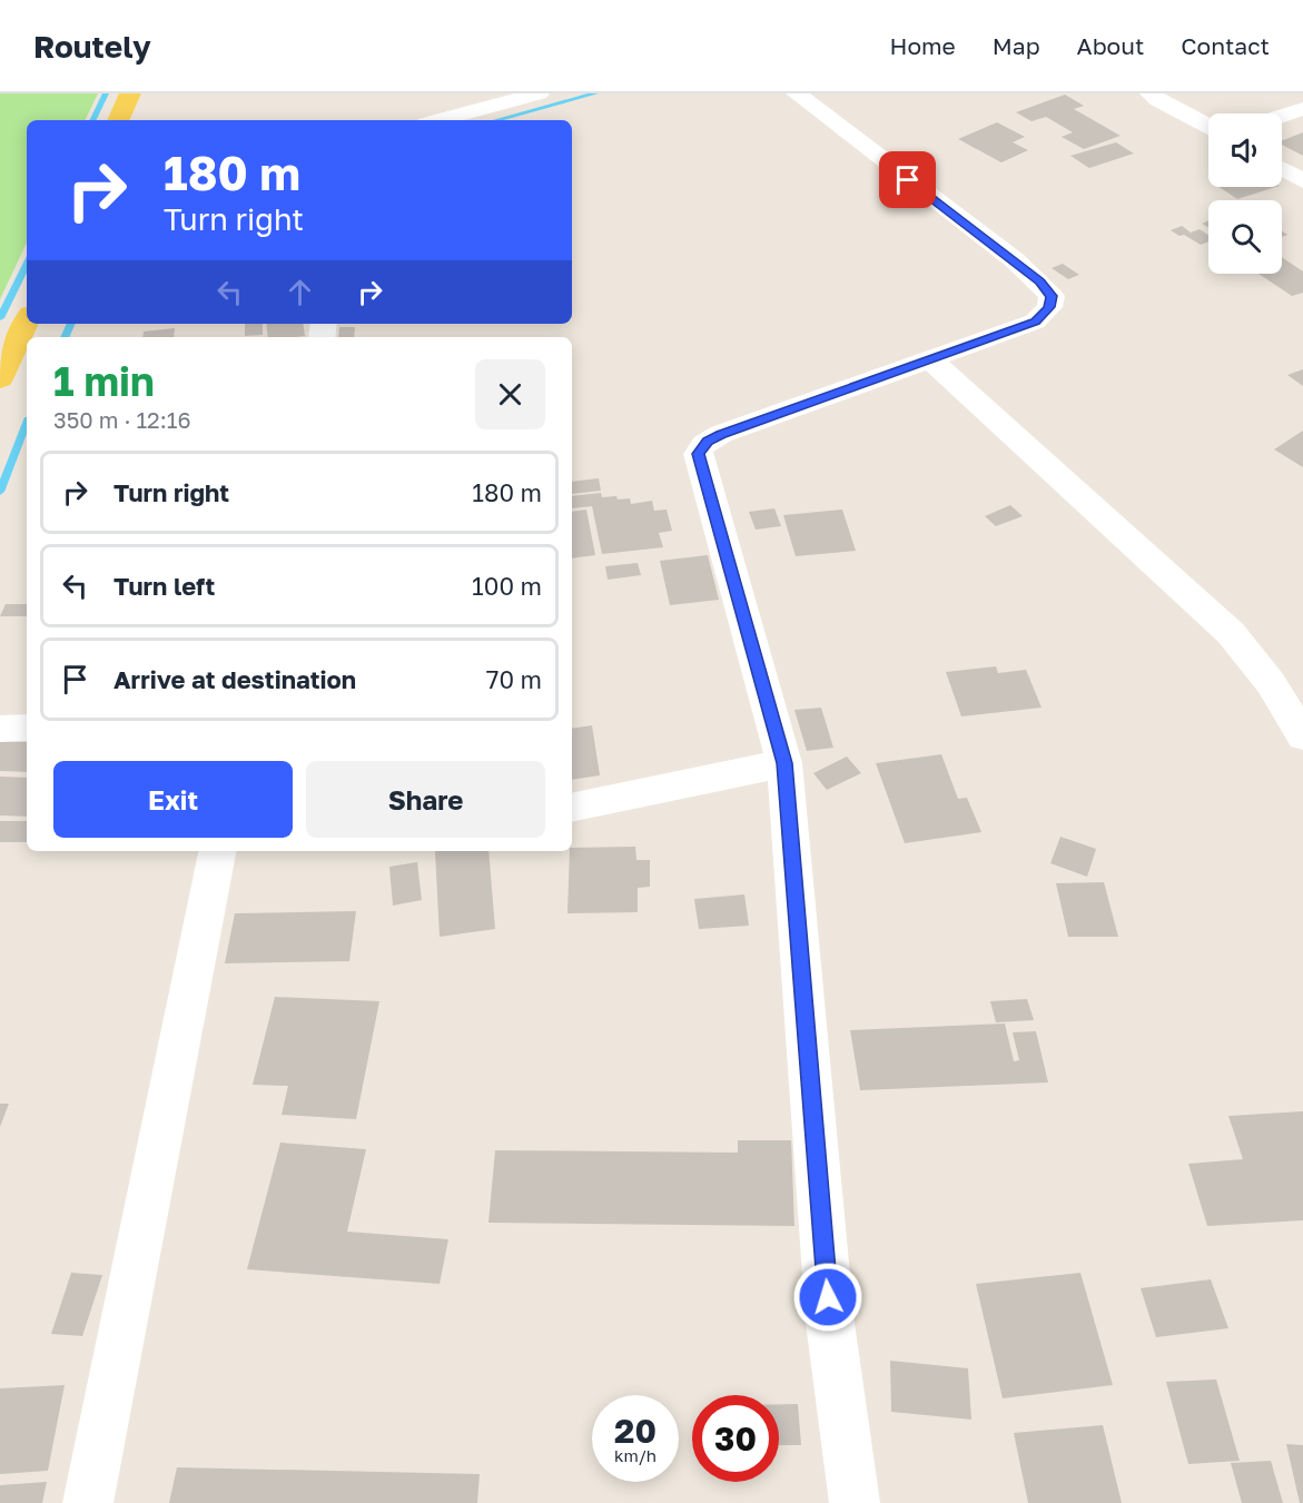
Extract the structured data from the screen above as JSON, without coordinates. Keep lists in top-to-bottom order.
{
  "page": {
    "header": "Routely",
    "nav": [
      "Home",
      "Map",
      "About",
      "Contact"
    ],
    "turn": ["180 m", "Turn right"],
    "heading": ["1 min", "350 m · 12:16"],
    "list": [
      {
        "name": "Turn right",
        "value": "180 m"
      },
      {
        "name": "Turn left",
        "value": "100 m"
      },
      {
        "name": "Arrive at destination",
        "value": "70 m"
      }
    ],
    "buttons": ["Exit", "Share"],
    "speed": "20 km/h",
    "limit": "30"
  }
}
